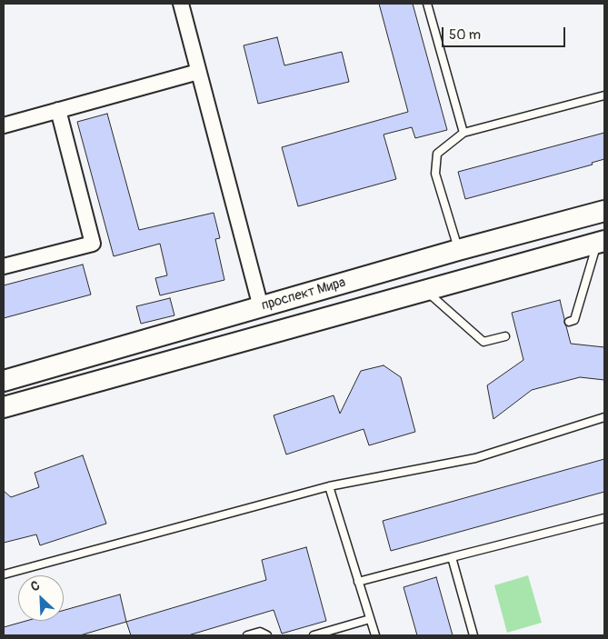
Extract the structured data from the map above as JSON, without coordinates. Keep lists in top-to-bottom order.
{
  "streets": {
    "main road": ["проспект Мира"]
  },
  "scale_bar": "50 m",
  "north": "top left"
}
